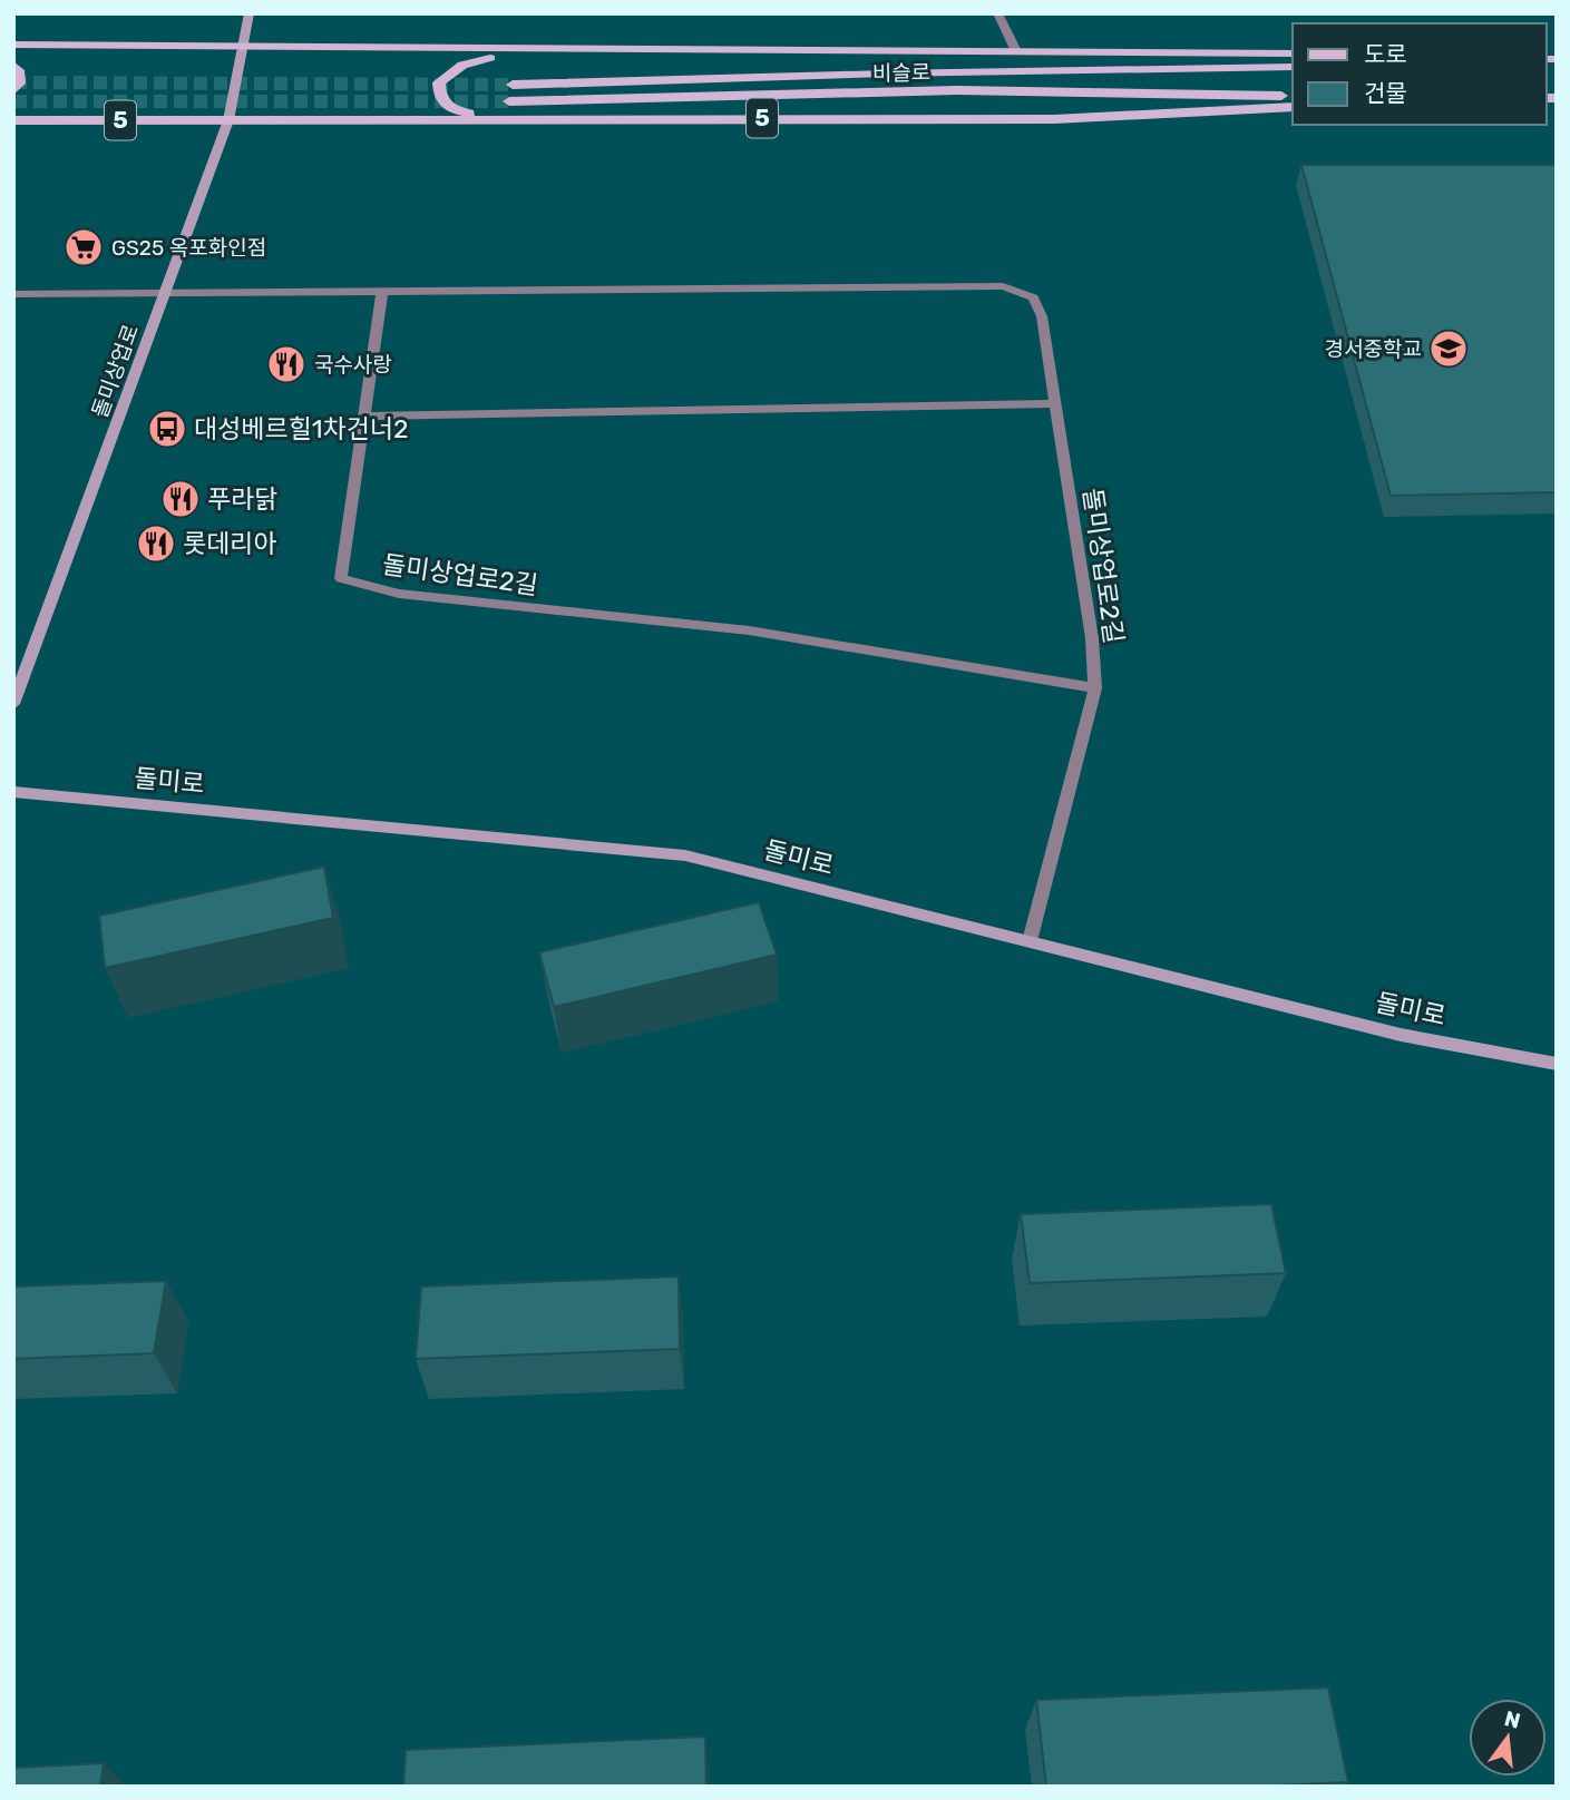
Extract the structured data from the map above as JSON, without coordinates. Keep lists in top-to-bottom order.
{
  "streets": {
    "main road": [
      "비슬로",
      "5",
      "돌미상업로",
      "돌미로"
    ],
    "street": ["돌미상업로2길"]
  },
  "crossings": [
    ["5", "돌미상업로"],
    ["돌미상업로", "돌미상업로2길"],
    ["돌미상업로2길", "돌미로"]
  ],
  "places": {
    "supermarket": ["GS25 옥포화인점"],
    "school or university": ["경서중학교"],
    "restaurant": ["국수사랑", "푸라닭", "롯데리아"],
    "bus stop": ["대성베르힐1차건너2"]
  },
  "legend": ["도로", "건물"],
  "north": "top"
}
